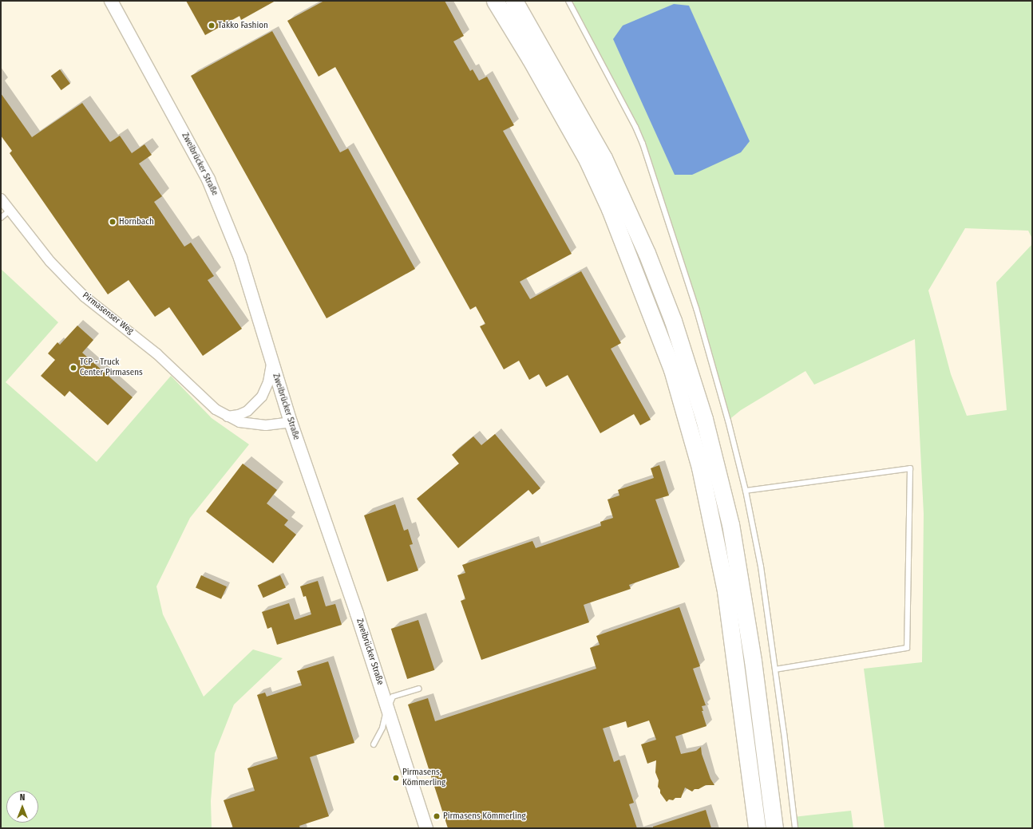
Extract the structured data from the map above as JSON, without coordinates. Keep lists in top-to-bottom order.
{
  "streets": {
    "street": ["Zweibrücker Straße", "Pirmasenser Weg"]
  },
  "crossings": [
    ["Zweibrücker Straße", "Pirmasenser Weg"]
  ],
  "places": [
    "Takko Fashion",
    "Hornbach",
    "TCP - Truck Center Pirmasens",
    "Pirmasens, Kömmerling",
    "Pirmasens Kömmerling"
  ],
  "north": "top"
}
